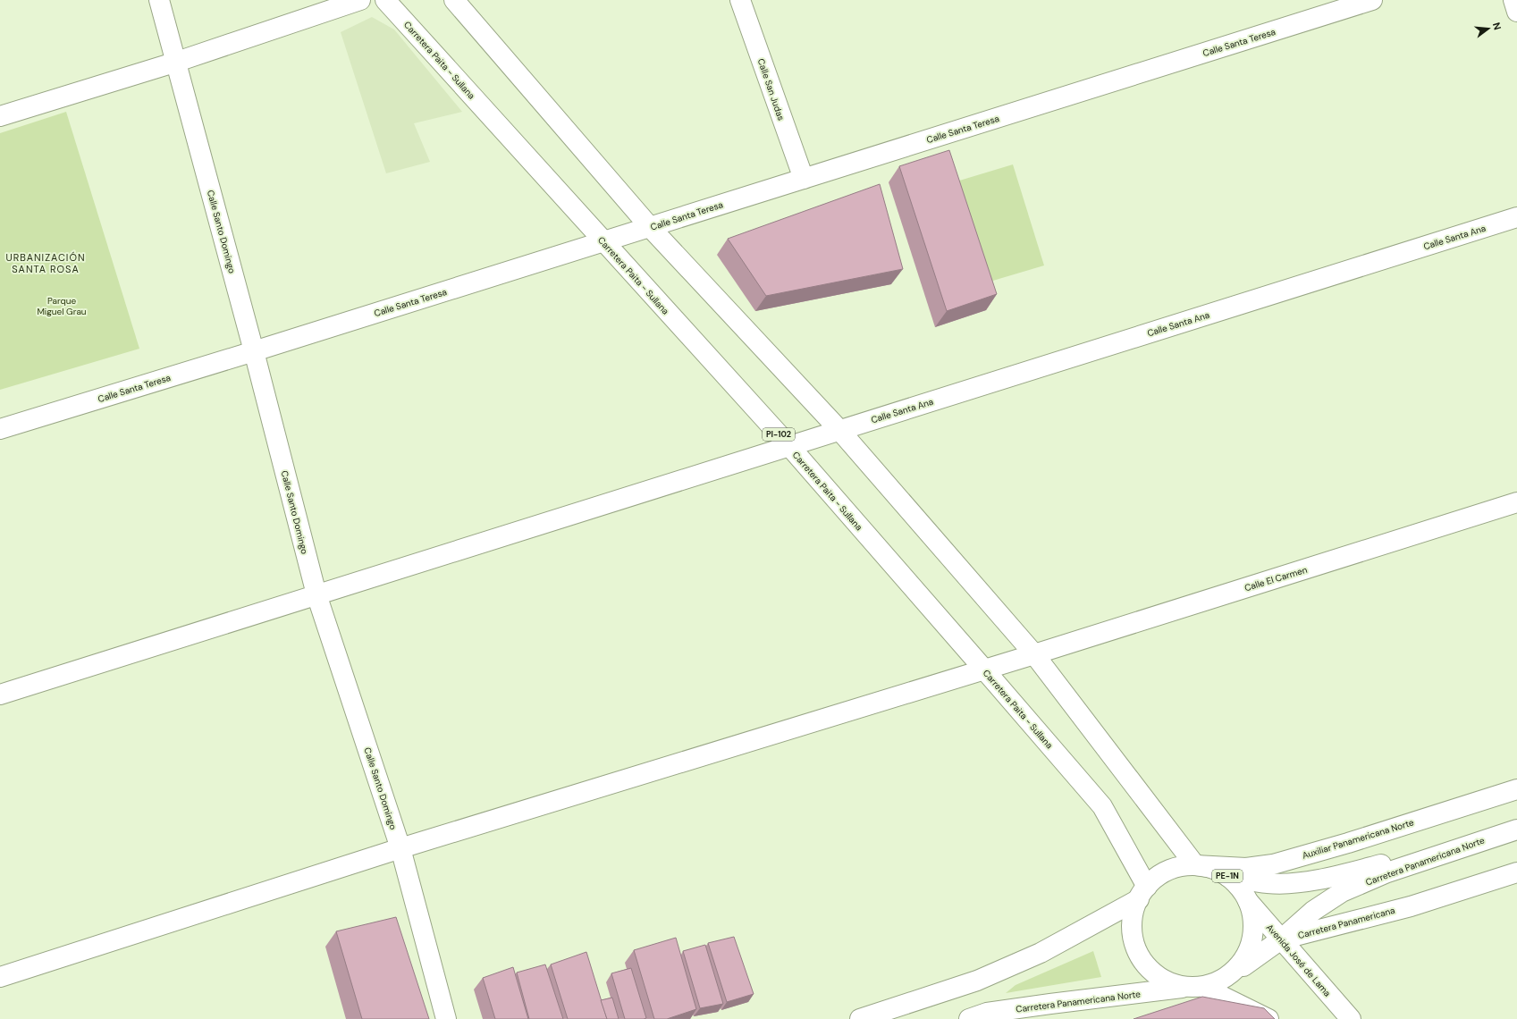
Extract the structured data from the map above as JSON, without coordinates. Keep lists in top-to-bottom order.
{
  "streets": {
    "main road": [
      "Calle Santa Teresa",
      "Carretera Paita - Sullana",
      "Calle San Judas",
      "Calle Santo Domingo",
      "Calle Santa Ana",
      "PI-102",
      "Calle El Carmen",
      "Auxiliar Panamericana Norte",
      "Carretera Panamericana Norte",
      "PE-1N",
      "Carretera Panamericana",
      "Avenida José de Lama"
    ]
  },
  "crossings": [
    ["Calle Santa Teresa", "Carretera Paita - Sullana"],
    ["Calle Santa Teresa", "Calle San Judas"],
    ["Calle Santa Teresa", "Calle Santo Domingo"],
    ["Carretera Paita - Sullana", "Calle Santa Ana"],
    ["Carretera Paita - Sullana", "Calle El Carmen"],
    ["Carretera Paita - Sullana", "Auxiliar Panamericana Norte"],
    ["Carretera Paita - Sullana", "Carretera Panamericana Norte"],
    ["Carretera Paita - Sullana", "PE-1N"],
    ["Carretera Paita - Sullana", "Avenida José de Lama"],
    ["Calle Santo Domingo", "Calle Santa Ana"],
    ["Calle Santo Domingo", "Calle El Carmen"],
    ["Auxiliar Panamericana Norte", "Carretera Panamericana Norte"],
    ["Auxiliar Panamericana Norte", "PE-1N"],
    ["Auxiliar Panamericana Norte", "Avenida José de Lama"],
    ["Carretera Panamericana Norte", "PE-1N"],
    ["Carretera Panamericana Norte", "Carretera Panamericana"],
    ["Carretera Panamericana Norte", "Avenida José de Lama"],
    ["PE-1N", "Avenida José de Lama"],
    ["Carretera Panamericana", "Avenida José de Lama"]
  ],
  "districts": ["URBANIZACIÓN SANTA ROSA"],
  "parks": ["Parque Miguel Grau"],
  "north": "right"
}
